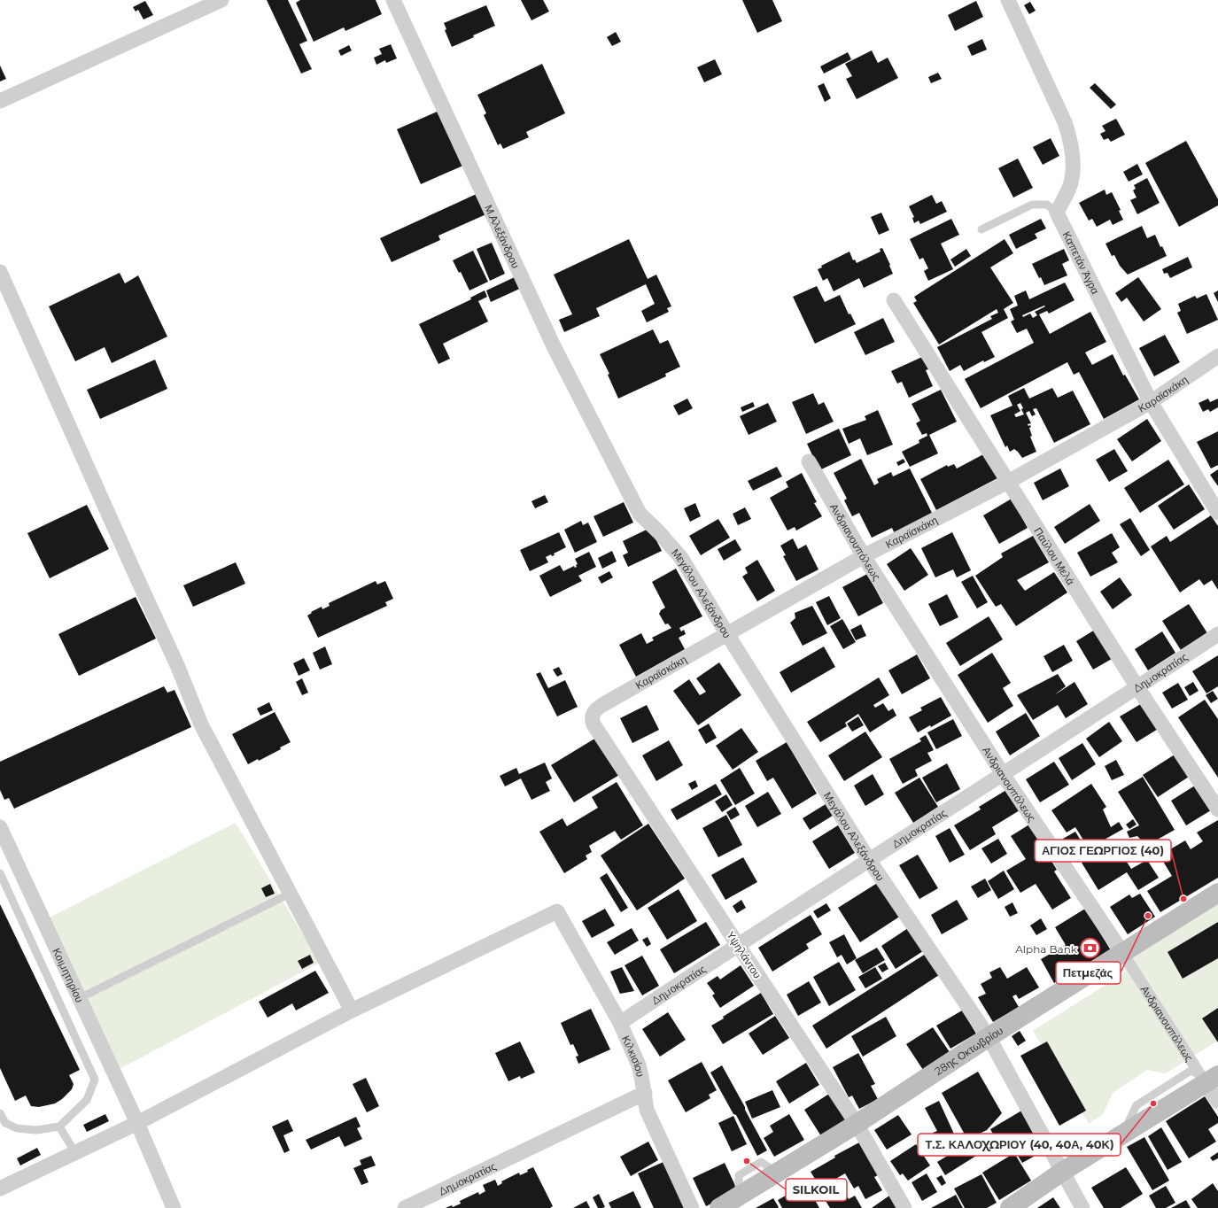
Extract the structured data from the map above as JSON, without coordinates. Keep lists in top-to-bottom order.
{
  "streets": {
    "main road": ["28ης Οκτωβρίου"],
    "street": [
      "Μ.Αλεξάνδρου",
      "Καπετάν Άγρα",
      "Καραϊσκάκη",
      "Ανδριανουπόλεως",
      "Παύλου Μελά",
      "Μεγάλου Αλεξάνδρου",
      "Δημοκρατίας",
      "Υψηλάντου",
      "Κοιμητηρίου",
      "Κιλκισίου"
    ]
  },
  "crossings": [
    ["Μ.Αλεξάνδρου", "Μεγάλου Αλεξάνδρου"],
    ["Καπετάν Άγρα", "Καραϊσκάκη"],
    ["Καραϊσκάκη", "Ανδριανουπόλεως"],
    ["Καραϊσκάκη", "Παύλου Μελά"],
    ["Καραϊσκάκη", "Μεγάλου Αλεξάνδρου"],
    ["Καραϊσκάκη", "Υψηλάντου"],
    ["Ανδριανουπόλεως", "Δημοκρατίας"],
    ["Ανδριανουπόλεως", "28ης Οκτωβρίου"],
    ["Παύλου Μελά", "Δημοκρατίας"],
    ["Μεγάλου Αλεξάνδρου", "Δημοκρατίας"],
    ["Μεγάλου Αλεξάνδρου", "28ης Οκτωβρίου"],
    ["Δημοκρατίας", "Υψηλάντου"],
    ["Δημοκρατίας", "Κιλκισίου"],
    ["Υψηλάντου", "28ης Οκτωβρίου"]
  ],
  "places": {
    "other": [
      "ΑΓΙΟΣ ΓΕΩΡΓΙΟΣ (40)",
      "Πετμεζάς",
      "Τ.Σ. ΚΑΛΟΧΩΡΙΟΥ (40, 40Α, 40Κ)",
      "SILKOIL"
    ],
    "bank": ["Alpha Bank"]
  }
}
